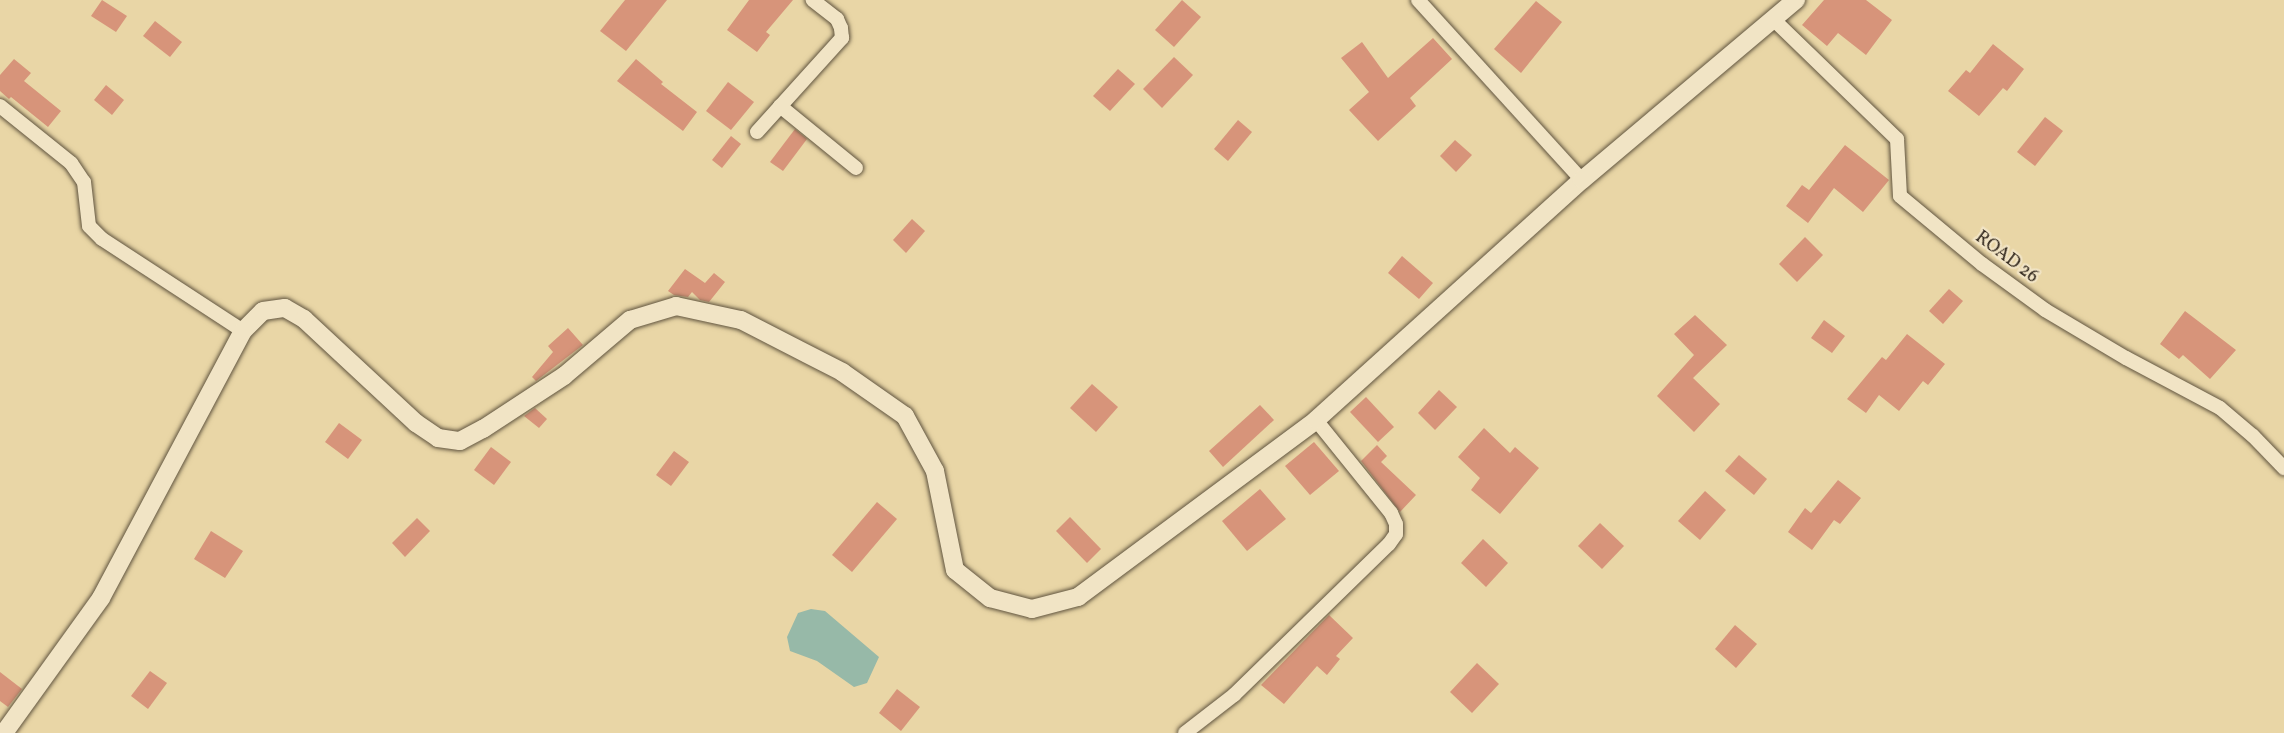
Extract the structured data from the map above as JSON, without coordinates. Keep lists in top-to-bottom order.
{
  "streets": {
    "street": ["ROAD 26"]
  }
}
